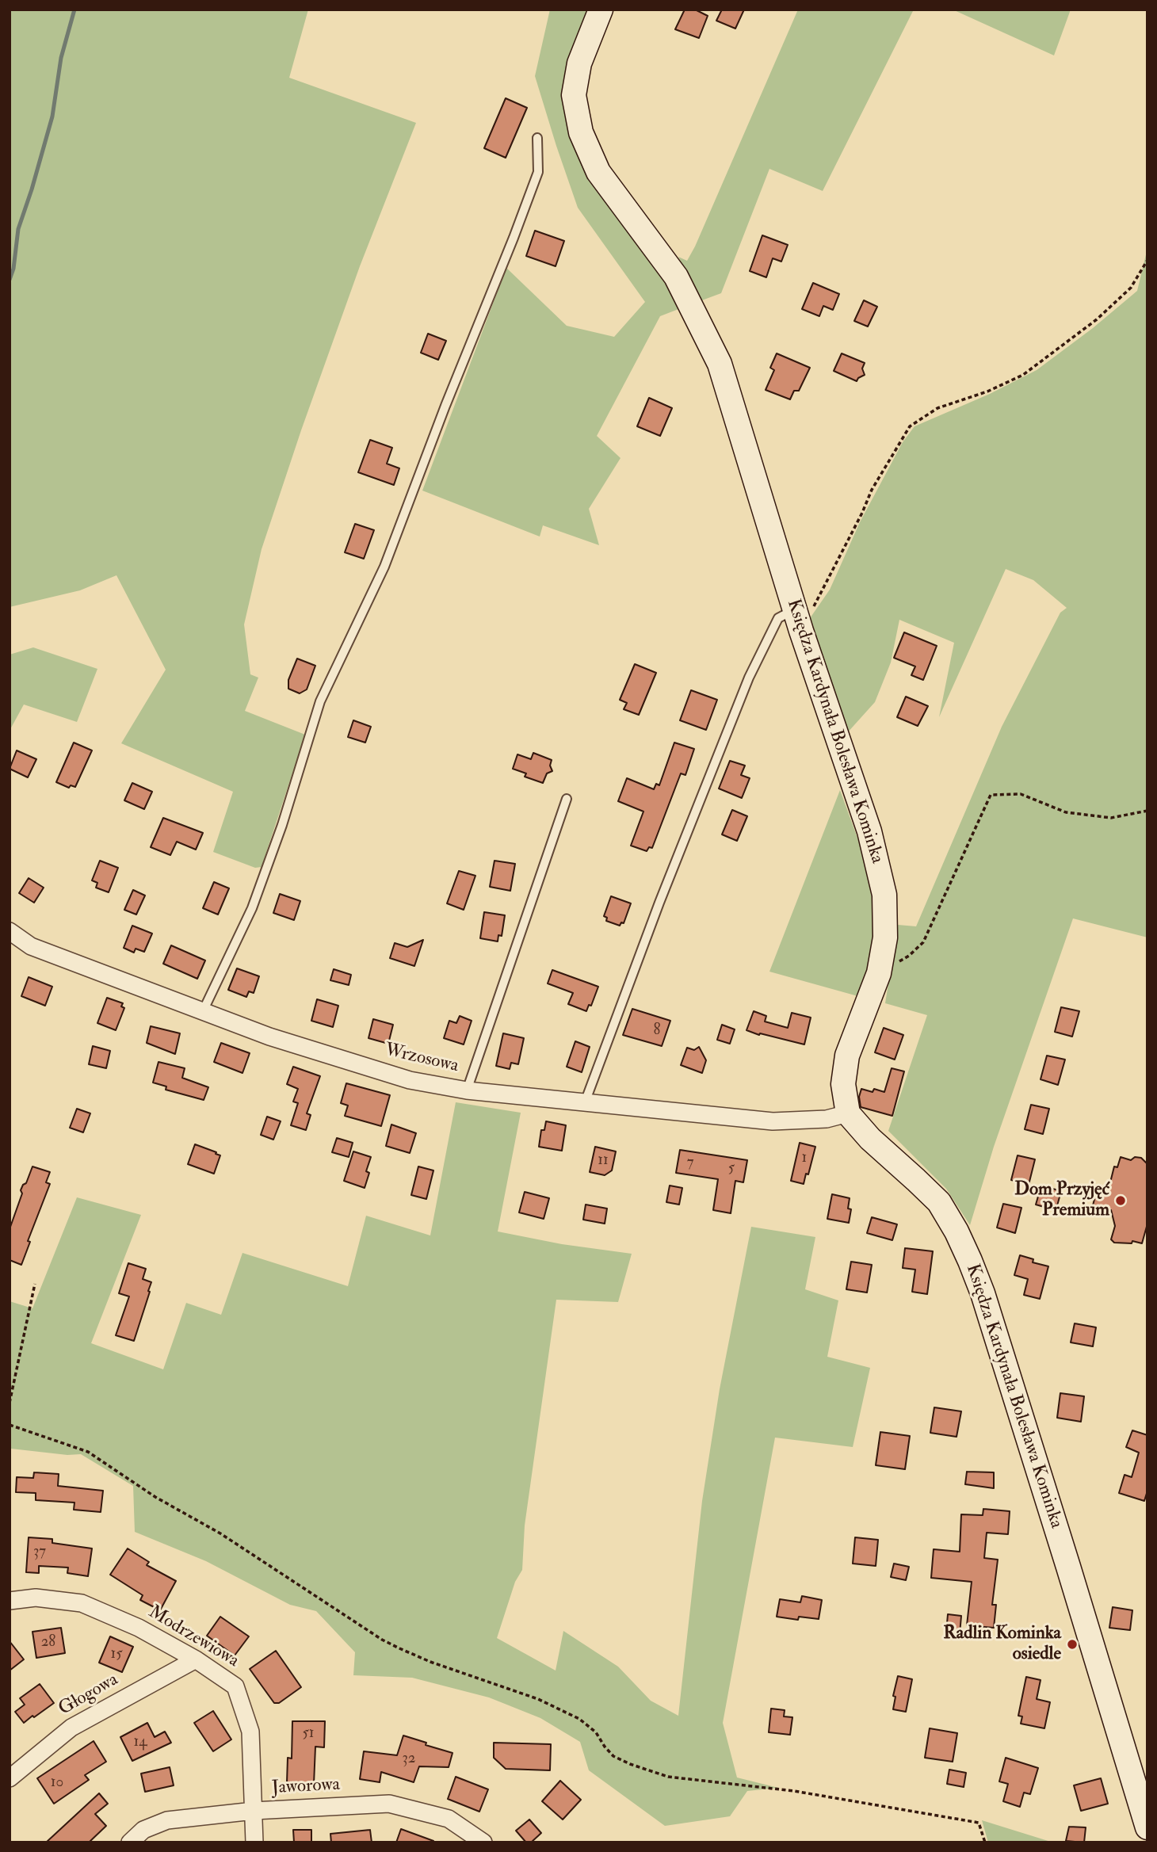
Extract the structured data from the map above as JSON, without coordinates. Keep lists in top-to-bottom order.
{
  "streets": {
    "street": [
      "Księdza Kardynała Bolesława Kominka",
      "Wrzosowa",
      "Modrzewiowa",
      "Głogowa",
      "Jaworowa"
    ]
  },
  "crossings": [
    ["Księdza Kardynała Bolesława Kominka", "Wrzosowa"],
    ["Modrzewiowa", "Głogowa"],
    ["Modrzewiowa", "Jaworowa"]
  ],
  "places": ["Dom Przyjęć Premium", "Radlin Kominka osiedle"],
  "house_numbers": [
    "8",
    "1",
    "11",
    "7",
    "5",
    "37",
    "28",
    "15",
    "51",
    "14",
    "32",
    "10"
  ]
}
